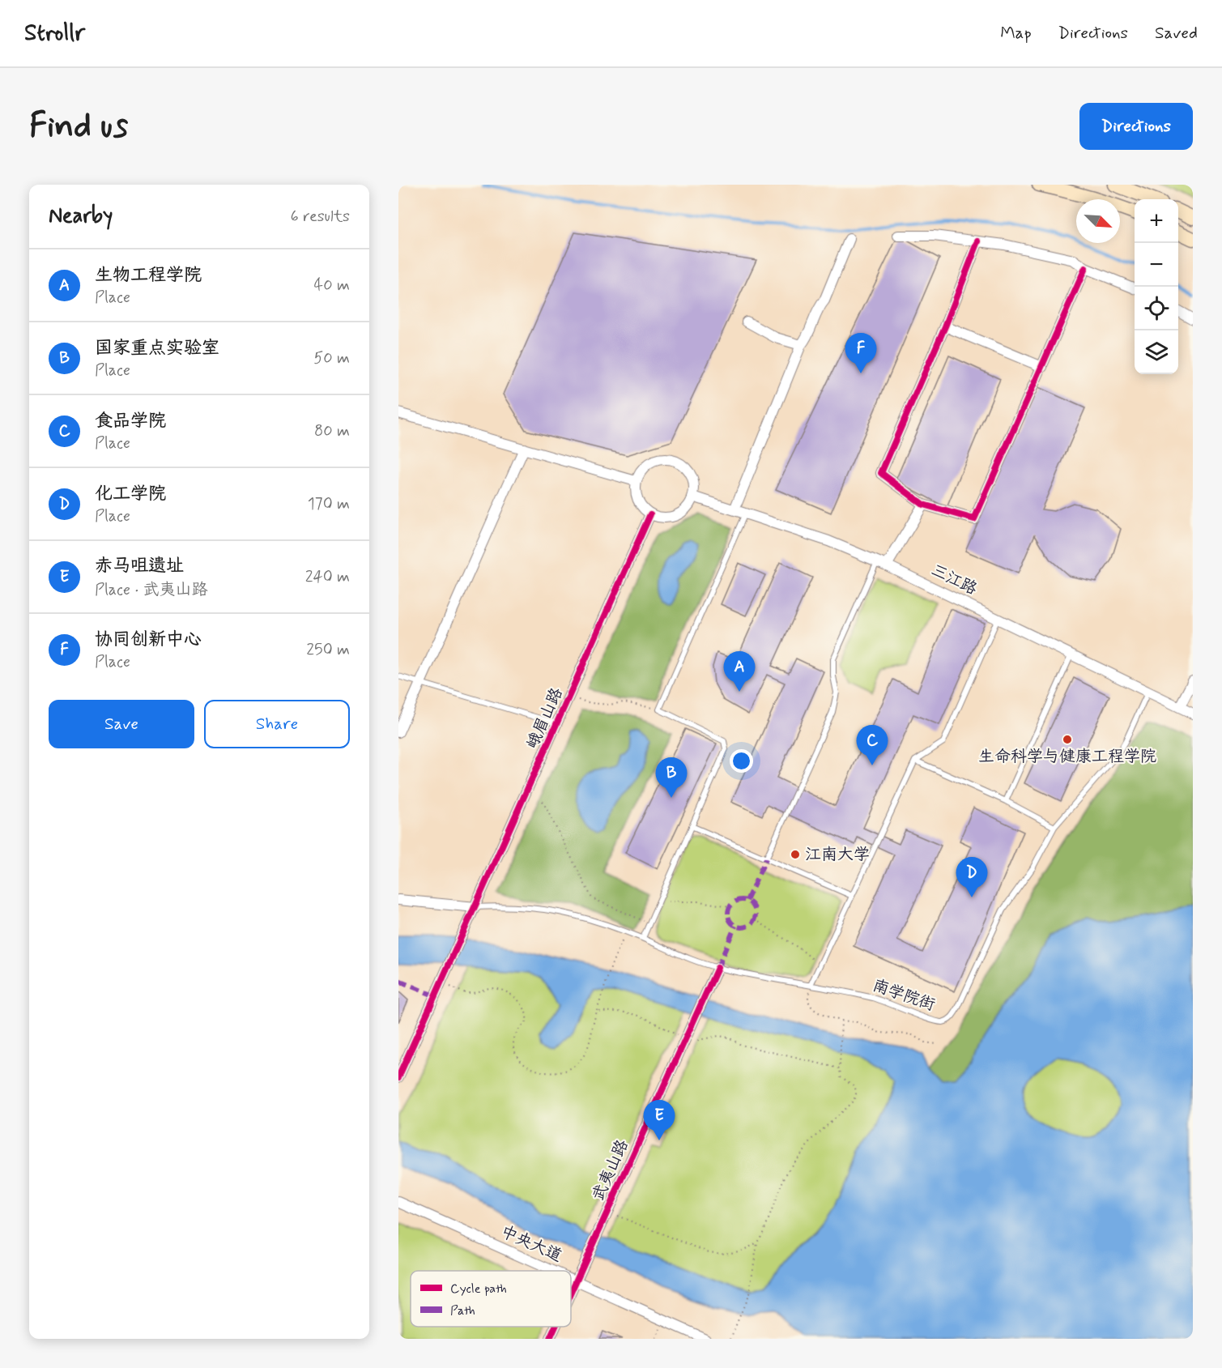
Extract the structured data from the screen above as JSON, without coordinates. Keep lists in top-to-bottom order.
{
  "streets": {
    "street": [
      "三江路",
      "峨眉山路",
      "武夷山路",
      "中央大道"
    ],
    "lane": ["南学院街"]
  },
  "crossings": [
    ["三江路", "峨眉山路"],
    ["三江路", "南学院街"],
    ["峨眉山路", "南学院街"],
    ["南学院街", "武夷山路"],
    ["武夷山路", "中央大道"]
  ],
  "places": ["生命科学与健康工程学院", "江南大学"],
  "legend": ["Cycle path", "Path"],
  "north": "bottom right",
  "page": {
    "header": "Strollr",
    "nav": ["Map", "Directions", "Saved"],
    "buttons": [
      "Directions",
      ["Save", "Share"]
    ],
    "title": "Find us",
    "heading": ["Nearby", "6 results"],
    "map_buttons": ["+", "−"],
    "list": [
      {
        "mark": "A",
        "name": "生物工程学院",
        "note": "Place",
        "value": "40 m"
      },
      {
        "mark": "B",
        "name": "国家重点实验室",
        "note": "Place",
        "value": "50 m"
      },
      {
        "mark": "C",
        "name": "食品学院",
        "note": "Place",
        "value": "80 m"
      },
      {
        "mark": "D",
        "name": "化工学院",
        "note": "Place",
        "value": "170 m"
      },
      {
        "mark": "E",
        "name": "赤马咀遗址",
        "note": "Place · 武夷山路",
        "value": "240 m"
      },
      {
        "mark": "F",
        "name": "协同创新中心",
        "note": "Place",
        "value": "250 m"
      }
    ],
    "pins": [
      "F",
      "A",
      "C",
      "B",
      "D",
      "E"
    ]
  }
}
